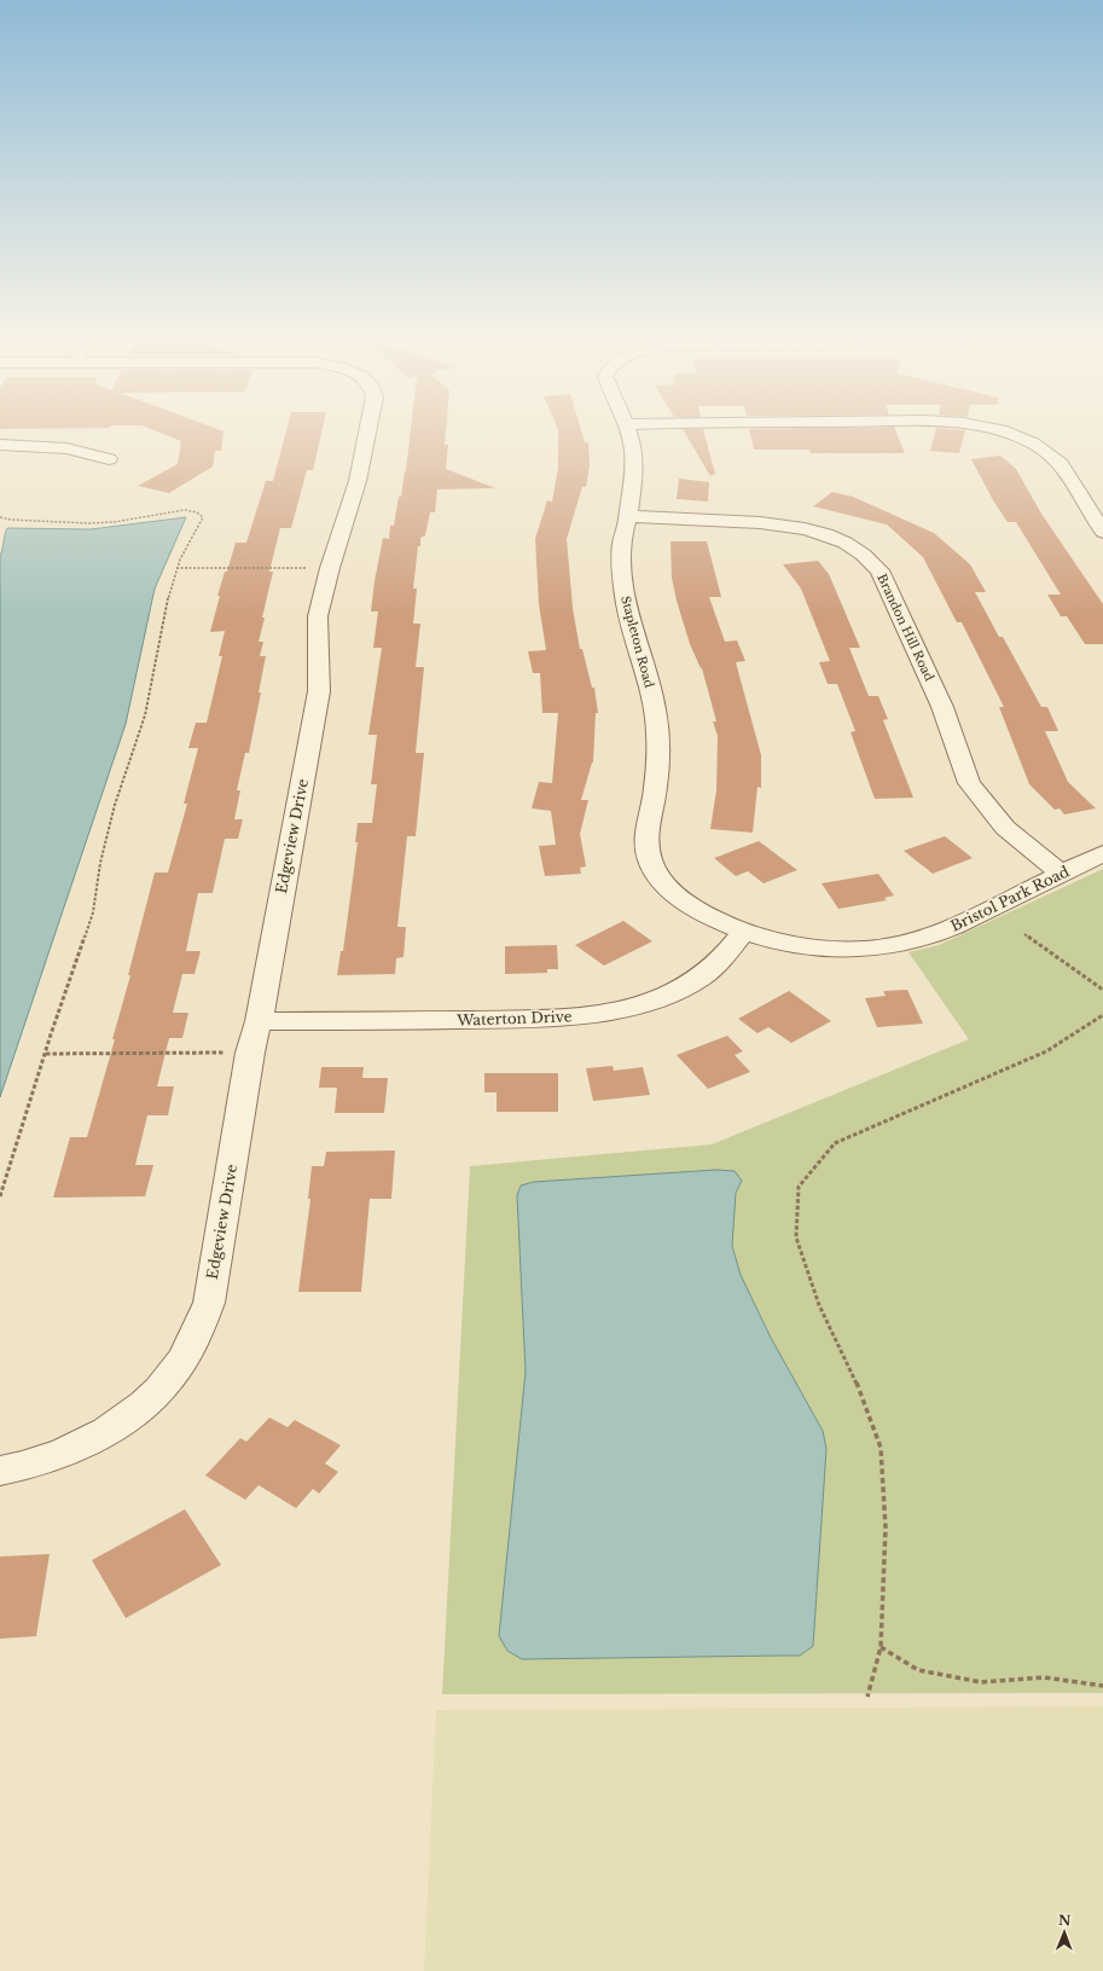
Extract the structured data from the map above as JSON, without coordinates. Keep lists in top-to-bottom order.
{
  "streets": {
    "street": [
      "Brandon Hill Road",
      "Stapleton Road",
      "Edgeview Drive",
      "Bristol Park Road",
      "Waterton Drive"
    ]
  },
  "crossings": [
    ["Brandon Hill Road", "Stapleton Road"],
    ["Brandon Hill Road", "Bristol Park Road"],
    ["Stapleton Road", "Bristol Park Road"],
    ["Stapleton Road", "Waterton Drive"],
    ["Edgeview Drive", "Waterton Drive"],
    ["Bristol Park Road", "Waterton Drive"]
  ],
  "north": "top"
}
